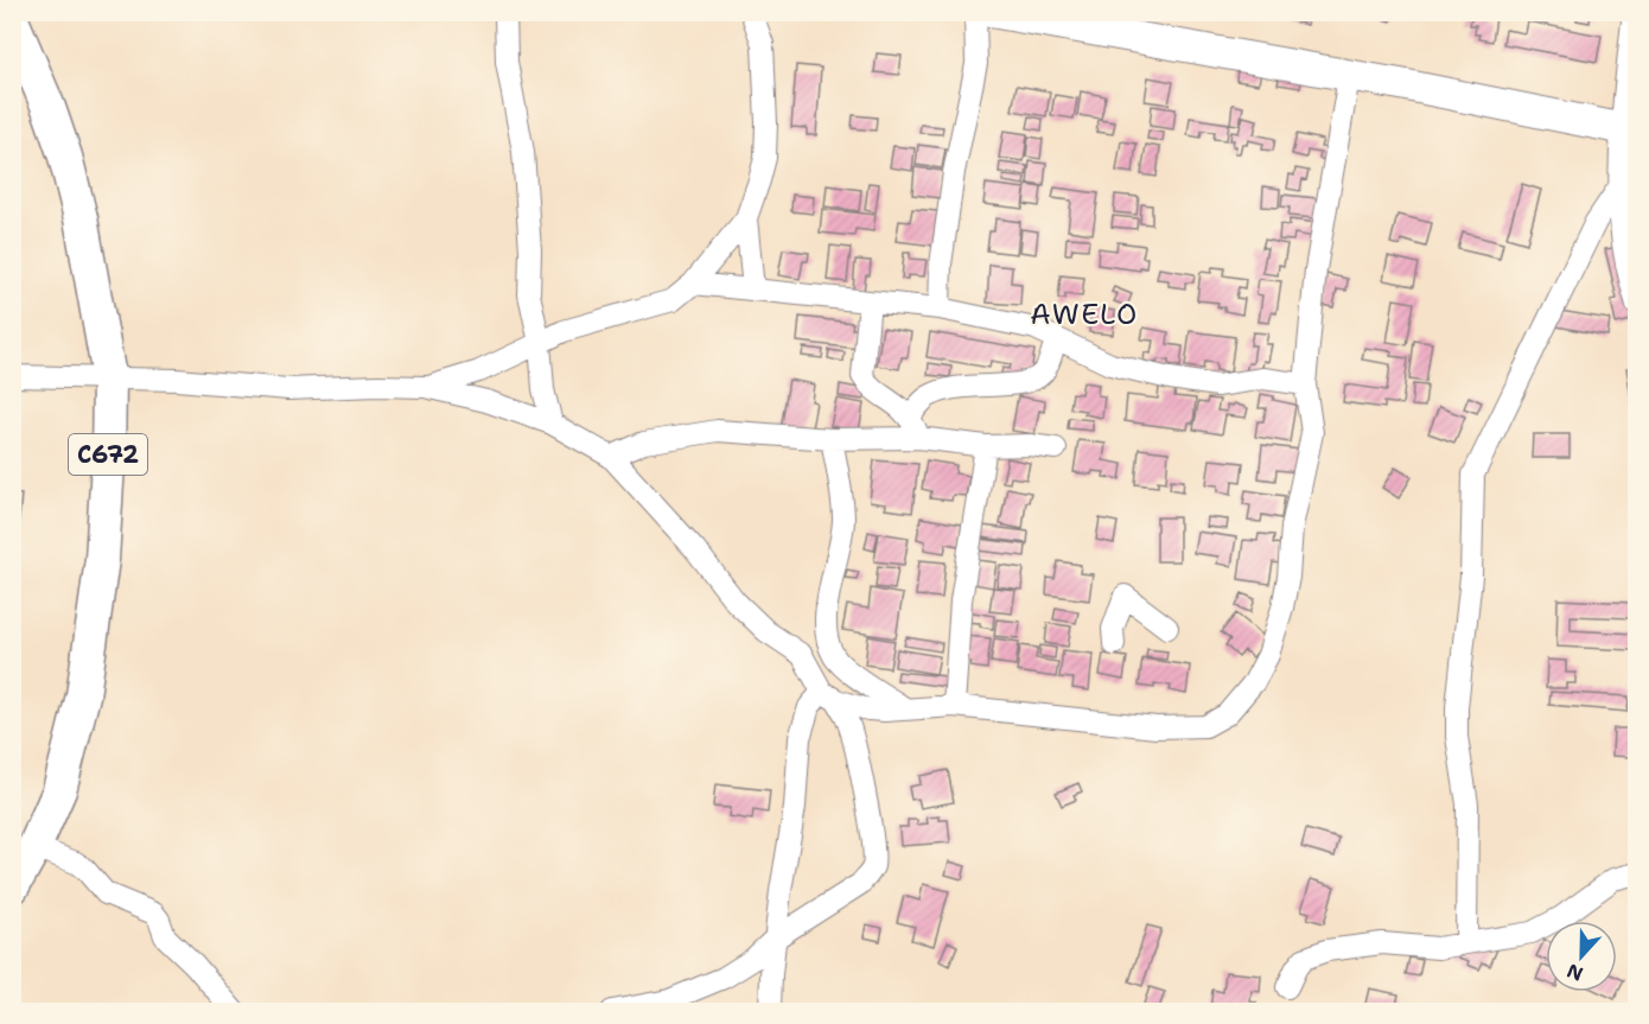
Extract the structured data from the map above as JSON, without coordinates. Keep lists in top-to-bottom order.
{
  "streets": {
    "main road": ["C672"]
  },
  "districts": ["AWELO"],
  "north": "bottom"
}
